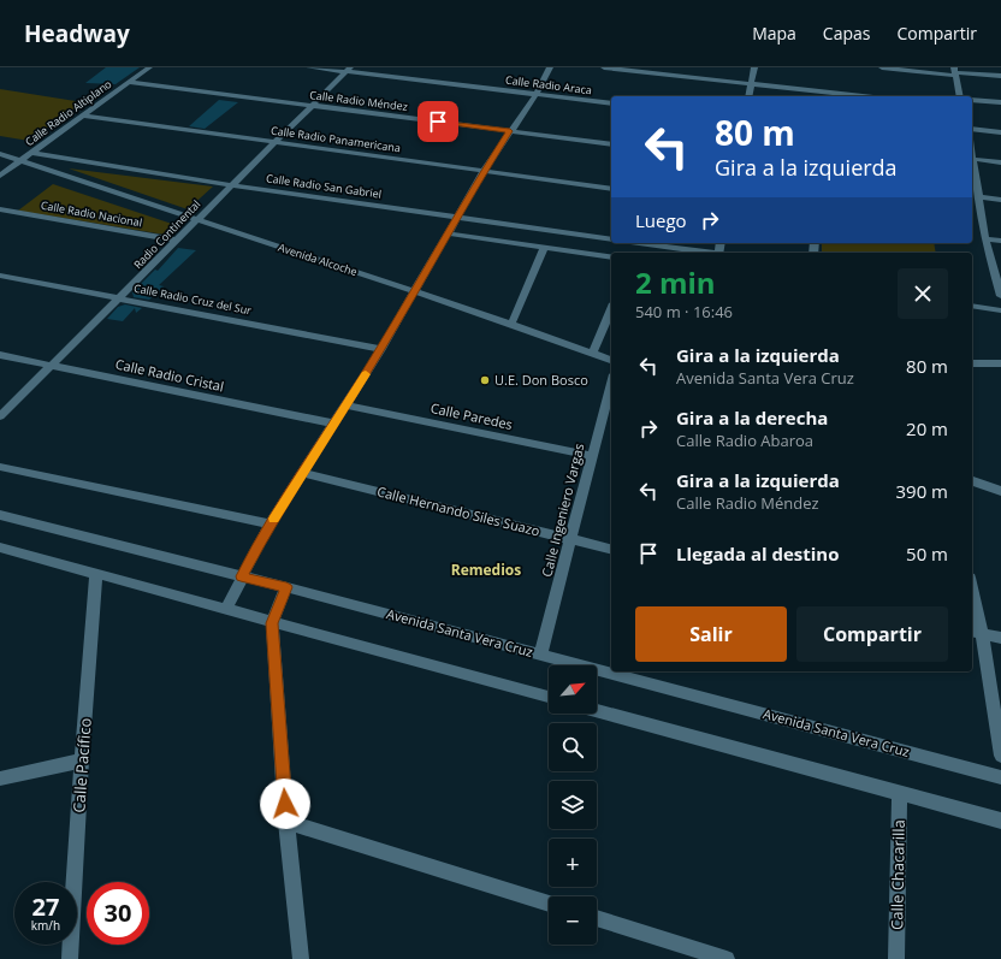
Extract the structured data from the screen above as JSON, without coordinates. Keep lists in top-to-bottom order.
{
  "streets": {
    "street": [
      "Calle Radio Araca",
      "Calle Radio Méndez",
      "Calle Radio Altiplano",
      "Calle Radio Panamericana",
      "Calle Radio San Gabriel",
      "Calle Radio Nacional",
      "Radio Continental",
      "Avenida Alcoche",
      "Calle Radio Cruz del Sur",
      "Calle Radio Cristal",
      "Calle Paredes",
      "Calle Ingeniero Vargas",
      "Calle Hernando Siles Suazo",
      "Avenida Santa Vera Cruz",
      "Calle Pacífico",
      "Calle Chacarilla"
    ]
  },
  "crossings": [
    ["Calle Radio Araca", "Radio Continental"],
    ["Calle Radio Méndez", "Calle Radio Altiplano"],
    ["Calle Radio Méndez", "Radio Continental"],
    ["Calle Radio Altiplano", "Calle Radio Panamericana"],
    ["Calle Radio Altiplano", "Calle Radio San Gabriel"],
    ["Calle Radio Altiplano", "Avenida Alcoche"],
    ["Calle Radio Panamericana", "Radio Continental"],
    ["Calle Radio San Gabriel", "Radio Continental"],
    ["Calle Radio Nacional", "Radio Continental"],
    ["Radio Continental", "Avenida Alcoche"],
    ["Radio Continental", "Calle Radio Cruz del Sur"],
    ["Radio Continental", "Calle Radio Cristal"],
    ["Calle Paredes", "Calle Ingeniero Vargas"],
    ["Calle Ingeniero Vargas", "Calle Hernando Siles Suazo"],
    ["Calle Ingeniero Vargas", "Avenida Santa Vera Cruz"]
  ],
  "districts": ["Remedios"],
  "places": ["U.E. Don Bosco"],
  "north": "top right",
  "page": {
    "header": "Headway",
    "nav": ["Mapa", "Capas", "Compartir"],
    "turn": ["80 m", "Gira a la izquierda"],
    "then": "Luego",
    "heading": ["2 min", "540 m · 16:46"],
    "list": [
      {
        "name": "Gira a la izquierda",
        "note": "Avenida Santa Vera Cruz",
        "value": "80 m"
      },
      {
        "name": "Gira a la derecha",
        "note": "Calle Radio Abaroa",
        "value": "20 m"
      },
      {
        "name": "Gira a la izquierda",
        "note": "Calle Radio Méndez",
        "value": "390 m"
      },
      {
        "name": "Llegada al destino",
        "value": "50 m"
      }
    ],
    "buttons": ["Salir", "Compartir"],
    "map_buttons": ["+", "−"],
    "speed": "27 km/h",
    "limit": "30"
  }
}
